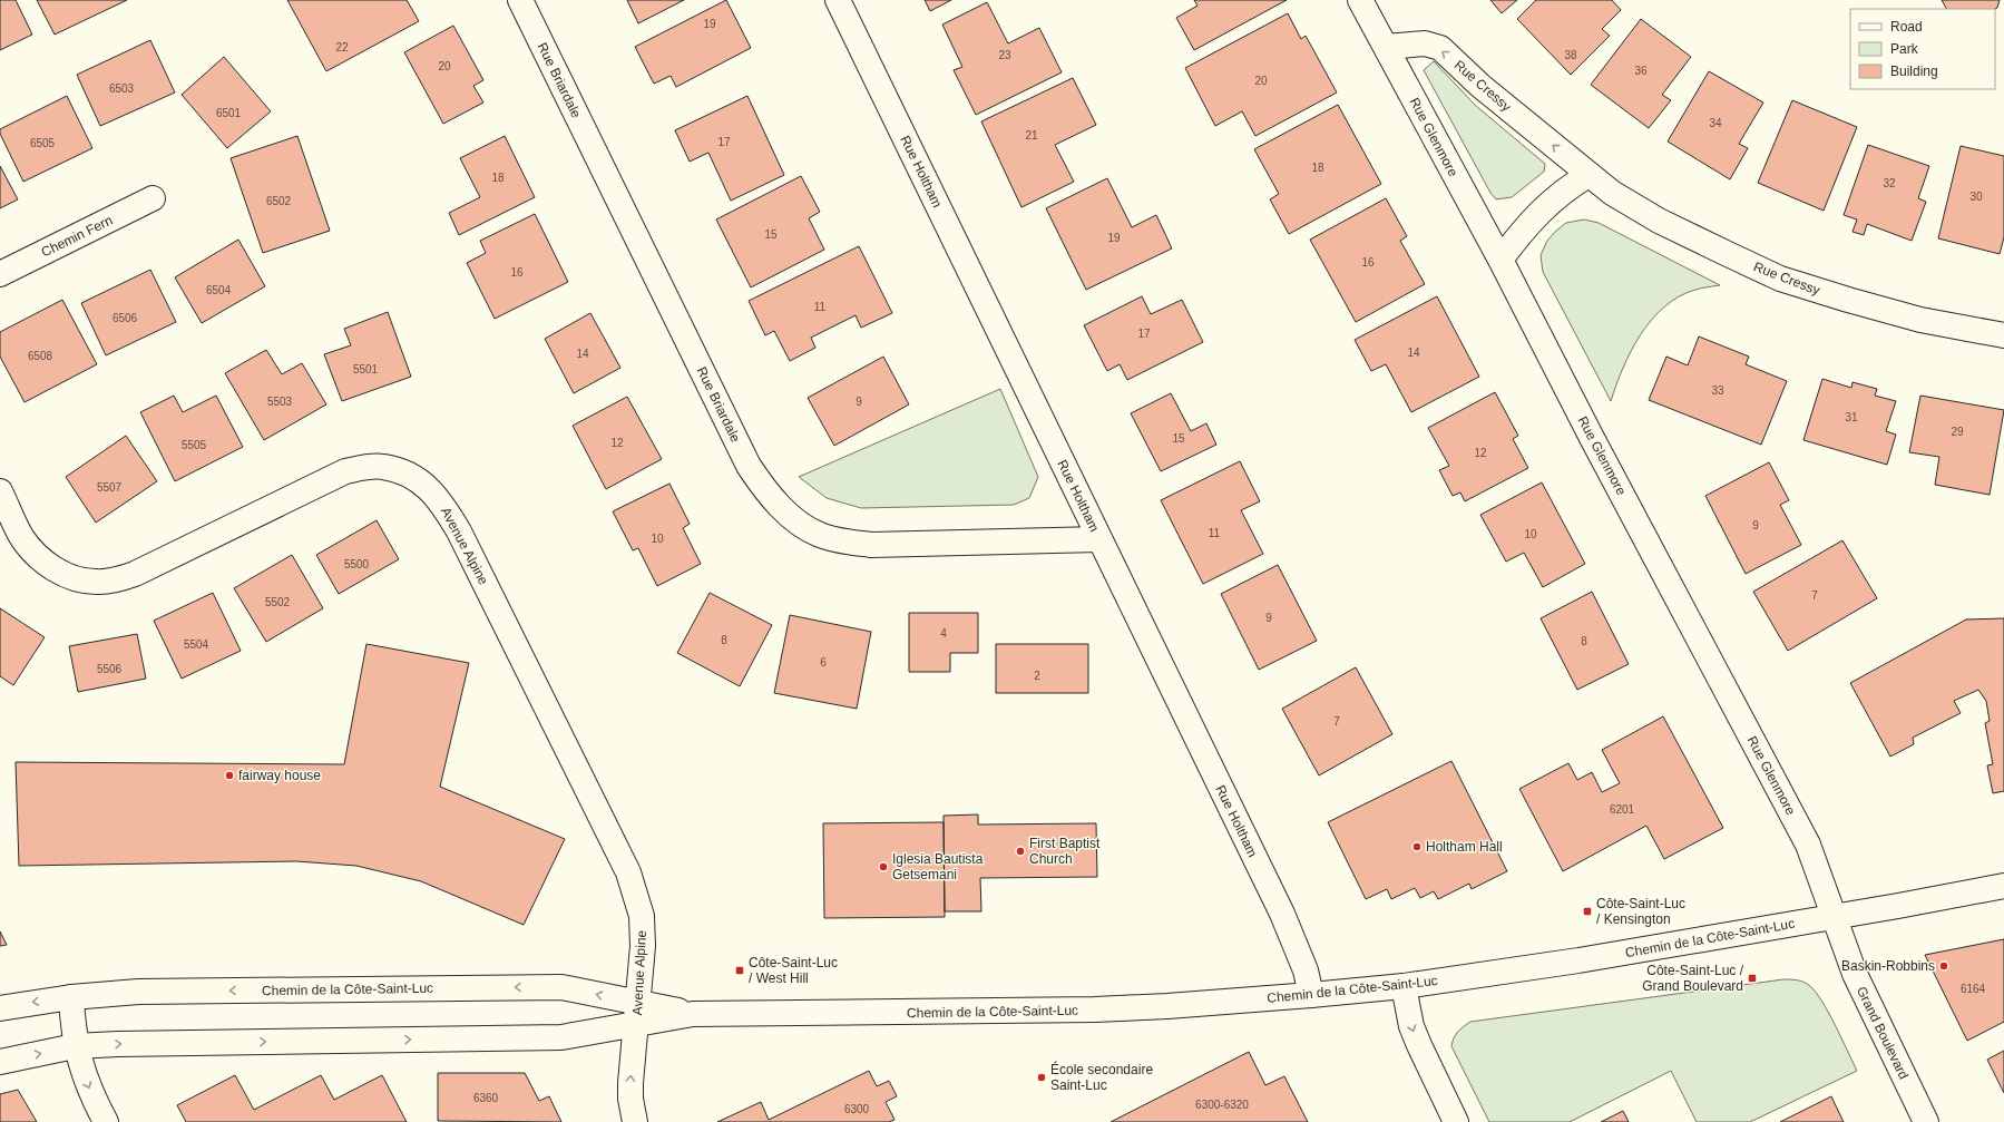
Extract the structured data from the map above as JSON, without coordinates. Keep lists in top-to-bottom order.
{
  "streets": {
    "street": [
      "Rue Briardale",
      "Rue Cressy",
      "Rue Glenmore",
      "Rue Holtham",
      "Chemin Fern",
      "Avenue Alpine",
      "Chemin de la Côte-Saint-Luc",
      "Grand Boulevard"
    ]
  },
  "crossings": [
    ["Rue Briardale", "Rue Holtham"],
    ["Rue Cressy", "Rue Glenmore"],
    ["Rue Glenmore", "Chemin de la Côte-Saint-Luc"],
    ["Rue Glenmore", "Grand Boulevard"],
    ["Rue Holtham", "Chemin de la Côte-Saint-Luc"],
    ["Avenue Alpine", "Chemin de la Côte-Saint-Luc"],
    ["Chemin de la Côte-Saint-Luc", "Grand Boulevard"]
  ],
  "places": {
    "other": [
      "fairway house",
      "Holtham Hall",
      "First Baptist Church",
      "Iglesia Bautista Getsemani",
      "Baskin-Robbins",
      "École secondaire Saint-Luc"
    ],
    "transit": ["Côte-Saint-Luc / Kensington", "Côte-Saint-Luc / West Hill", "Côte-Saint-Luc / Grand Boulevard"]
  },
  "house_numbers": [
    "19",
    "22",
    "23",
    "38",
    "20",
    "36",
    "20",
    "6503",
    "6501",
    "34",
    "21",
    "17",
    "6505",
    "18",
    "18",
    "32",
    "30",
    "6502",
    "15",
    "19",
    "16",
    "16",
    "6504",
    "11",
    "6506",
    "17",
    "14",
    "14",
    "6508",
    "5501",
    "33",
    "5503",
    "9",
    "31",
    "29",
    "15",
    "12",
    "5505",
    "12",
    "5507",
    "9",
    "11",
    "10",
    "10",
    "5500",
    "7",
    "5502",
    "9",
    "4",
    "8",
    "8",
    "5504",
    "6",
    "5506",
    "2",
    "7",
    "6201",
    "6164",
    "6360",
    "6300-6320",
    "6300"
  ],
  "legend": ["Road", "Park", "Building"]
}
